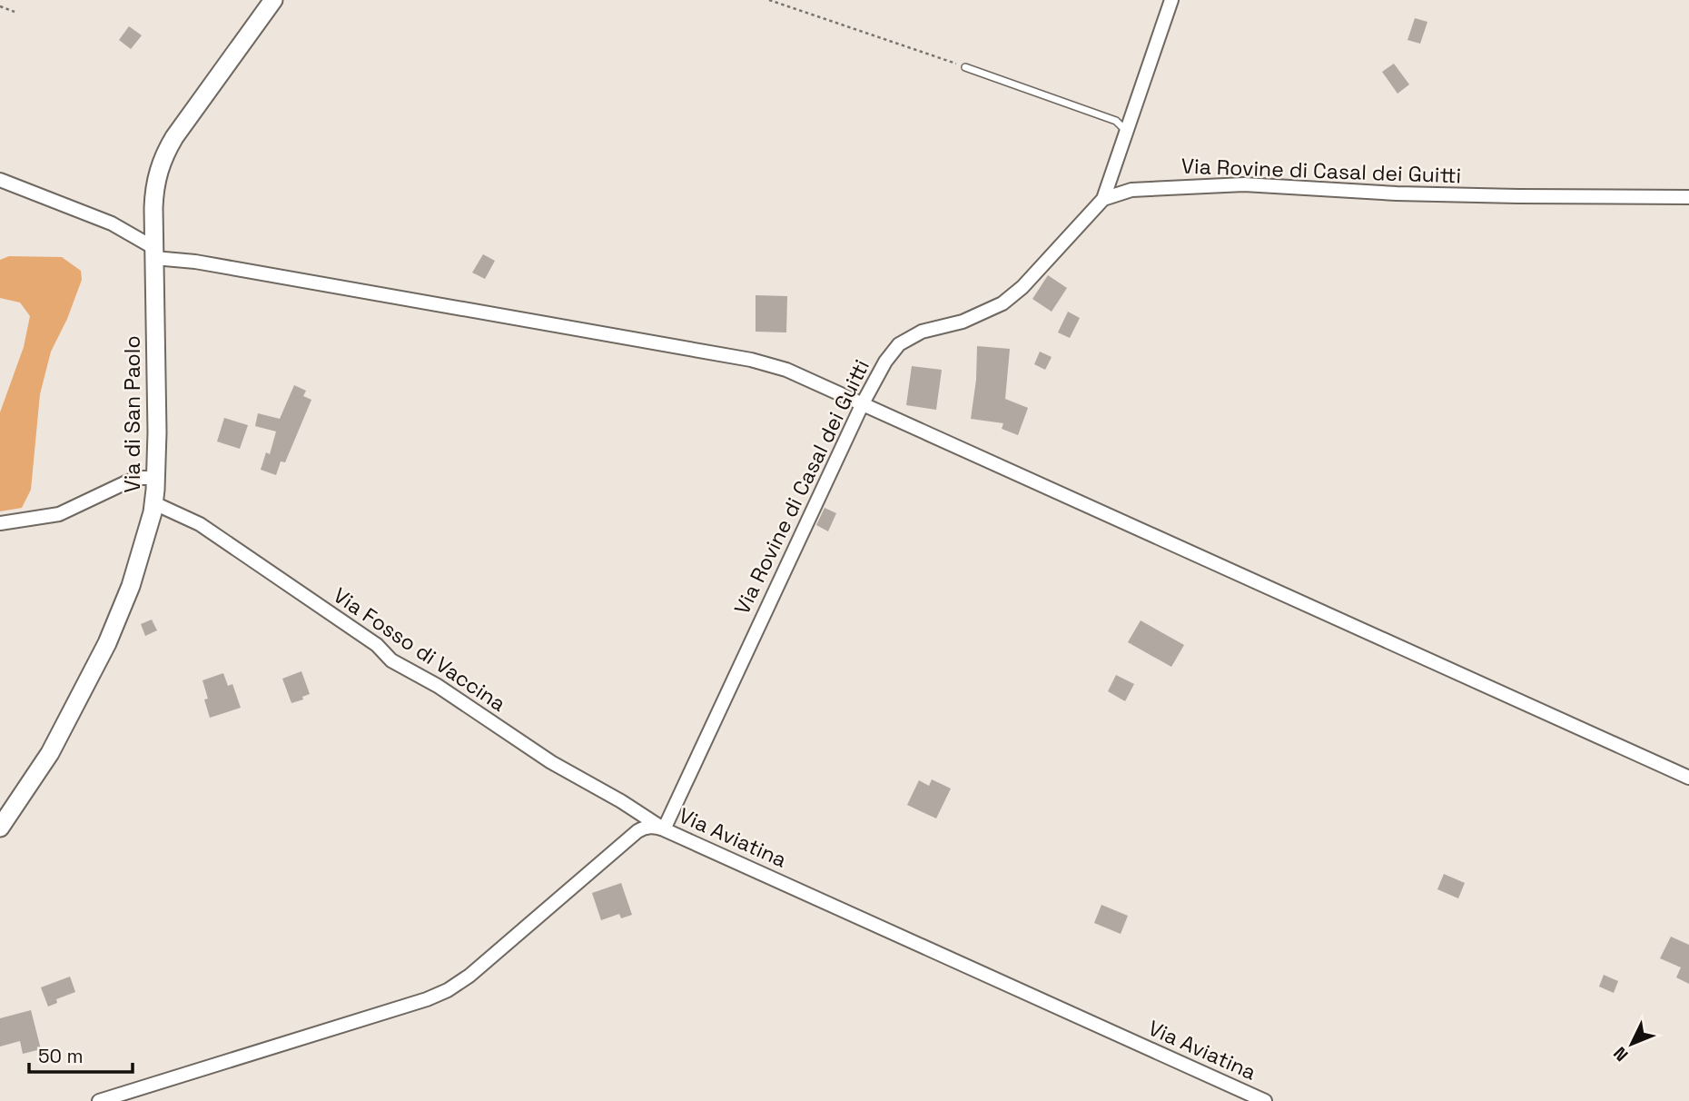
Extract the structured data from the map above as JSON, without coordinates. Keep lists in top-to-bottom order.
{
  "streets": {
    "street": [
      "Via Rovine di Casal dei Guitti",
      "Via di San Paolo",
      "Via Fosso di Vaccina",
      "Via Aviatina"
    ]
  },
  "crossings": [
    ["Via Rovine di Casal dei Guitti", "Via Fosso di Vaccina"],
    ["Via Rovine di Casal dei Guitti", "Via Aviatina"],
    ["Via di San Paolo", "Via Fosso di Vaccina"],
    ["Via Fosso di Vaccina", "Via Aviatina"]
  ],
  "scale_bar": "50 m",
  "north": "bottom left"
}
